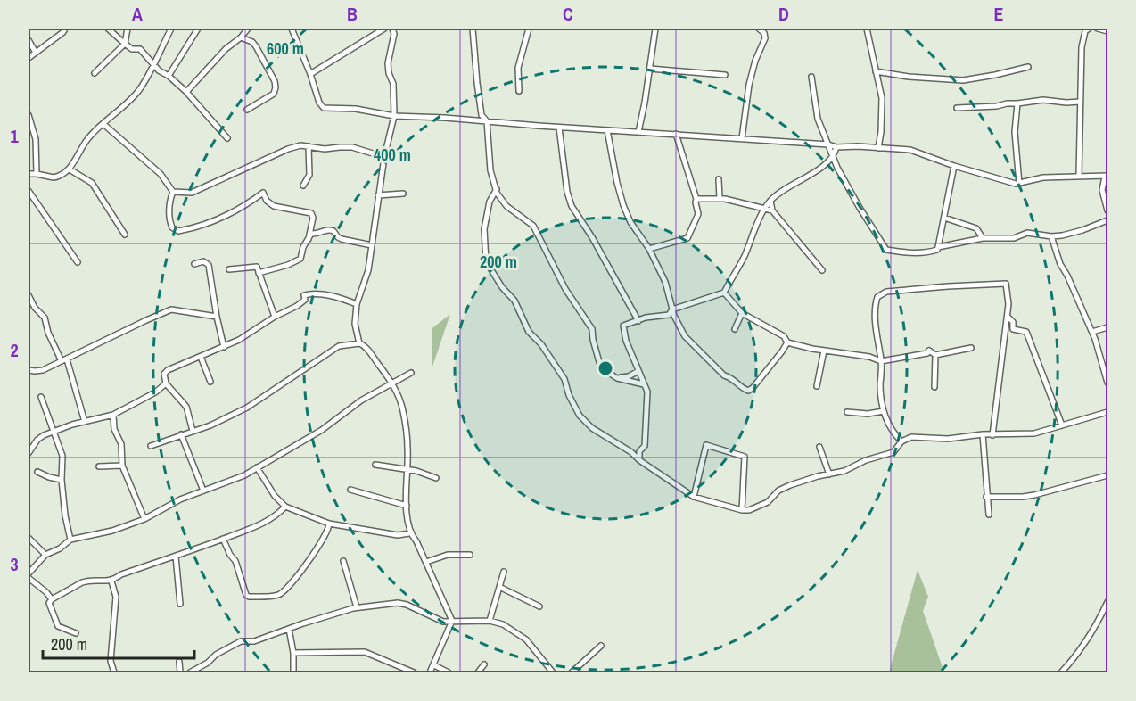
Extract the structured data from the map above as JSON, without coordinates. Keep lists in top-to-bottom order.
{
  "scale_bar": "200 m",
  "grid": {
    "columns": [
      "A",
      "B",
      "C",
      "D",
      "E"
    ],
    "rows": ["1", "2", "3"]
  },
  "rings": ["600 m", "400 m", "200 m"]
}
